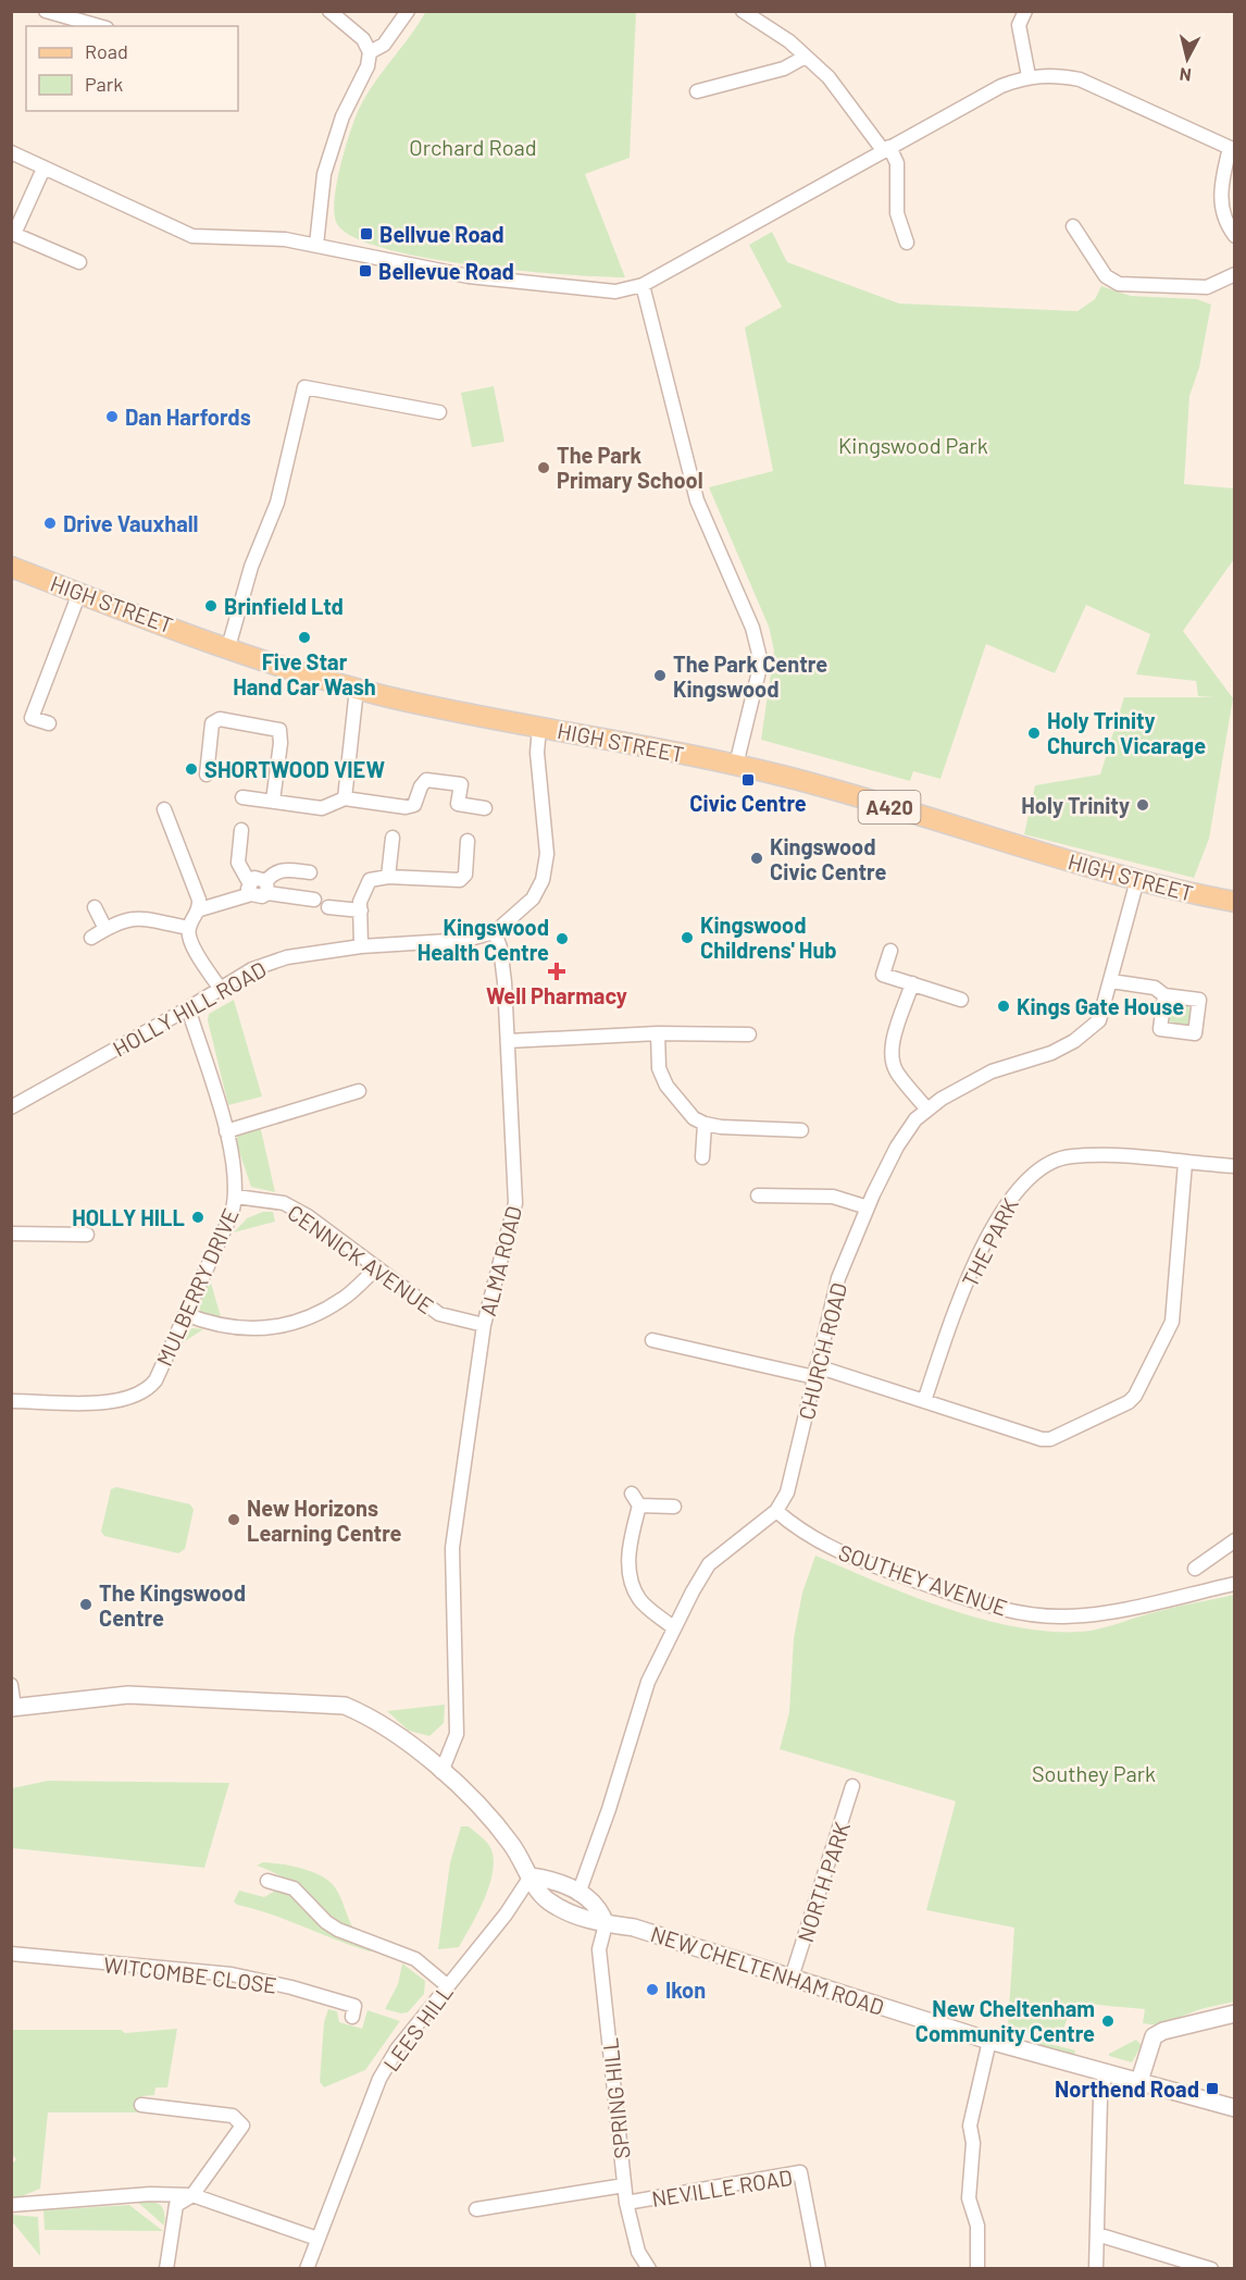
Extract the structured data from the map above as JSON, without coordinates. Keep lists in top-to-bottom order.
{
  "streets": {
    "main road": ["HIGH STREET", "A420"],
    "street": [
      "HOLLY HILL ROAD",
      "THE PARK",
      "CENNICK AVENUE",
      "ALMA ROAD",
      "MULBERRY DRIVE",
      "CHURCH ROAD",
      "SOUTHEY AVENUE",
      "NORTH PARK",
      "NEW CHELTENHAM ROAD",
      "WITCOMBE CLOSE",
      "LEES HILL",
      "SPRING HILL",
      "NEVILLE ROAD"
    ]
  },
  "crossings": [
    ["HIGH STREET", "CHURCH ROAD"],
    ["HOLLY HILL ROAD", "ALMA ROAD"],
    ["HOLLY HILL ROAD", "MULBERRY DRIVE"],
    ["CENNICK AVENUE", "ALMA ROAD"],
    ["CENNICK AVENUE", "MULBERRY DRIVE"],
    ["ALMA ROAD", "NEW CHELTENHAM ROAD"],
    ["CHURCH ROAD", "SOUTHEY AVENUE"],
    ["NORTH PARK", "NEW CHELTENHAM ROAD"],
    ["NEW CHELTENHAM ROAD", "LEES HILL"],
    ["NEW CHELTENHAM ROAD", "SPRING HILL"],
    ["SPRING HILL", "NEVILLE ROAD"]
  ],
  "parks": ["Orchard Road", "Kingswood Park", "Southey Park"],
  "places": {
    "transit": [
      "Bellvue Road",
      "Bellevue Road",
      "Civic Centre",
      "Northend Road"
    ],
    "other": [
      "Dan Harfords",
      "The Park Primary School",
      "Drive Vauxhall",
      "Brinfield Ltd",
      "Five Star Hand Car Wash",
      "The Park Centre Kingswood",
      "Holy Trinity Church Vicarage",
      "SHORTWOOD VIEW",
      "Holy Trinity",
      "Kingswood Civic Centre",
      "Kingswood Childrens' Hub",
      "Kingswood Health Centre",
      "Kings Gate House",
      "HOLLY HILL",
      "New Horizons Learning Centre",
      "The Kingswood Centre",
      "Ikon",
      "New Cheltenham Community Centre"
    ],
    "health": ["Well Pharmacy"]
  },
  "legend": ["Road", "Park"],
  "north": "bottom"
}
